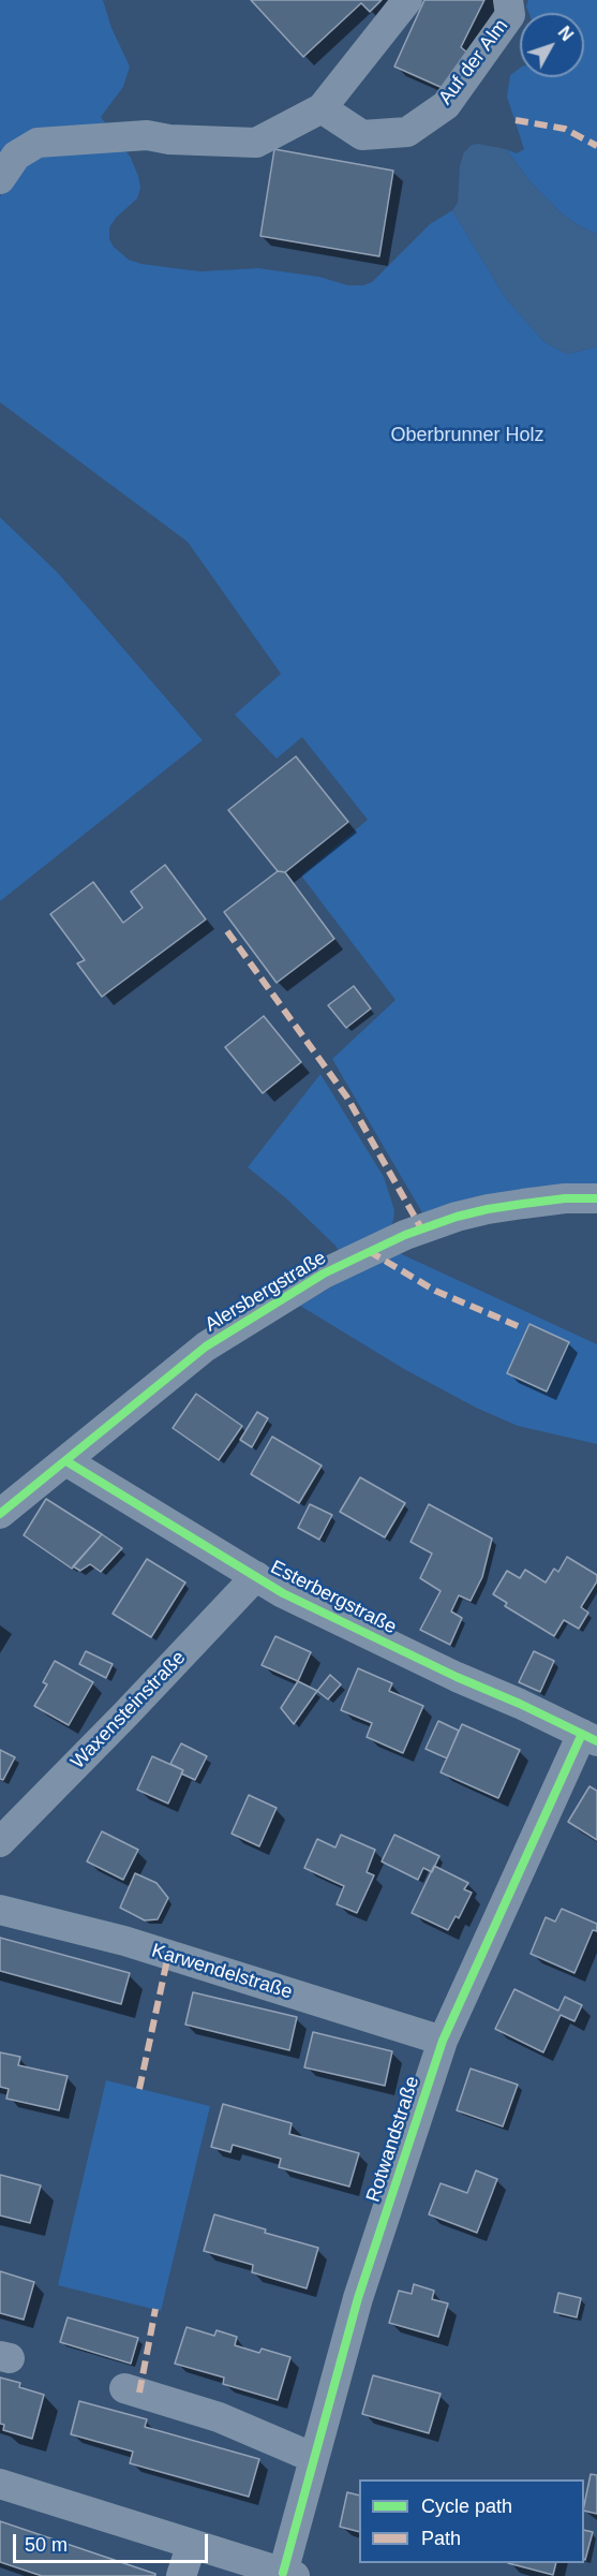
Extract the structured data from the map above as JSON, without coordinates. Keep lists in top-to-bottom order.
{
  "streets": {
    "street": [
      "Auf der Alm",
      "Alersbergstraße",
      "Esterbergstraße",
      "Waxensteinstraße",
      "Karwendelstraße",
      "Rotwandstraße"
    ]
  },
  "crossings": [
    ["Alersbergstraße", "Esterbergstraße"],
    ["Esterbergstraße", "Waxensteinstraße"],
    ["Esterbergstraße", "Rotwandstraße"],
    ["Karwendelstraße", "Rotwandstraße"]
  ],
  "parks": ["Oberbrunner Holz"],
  "legend": ["Cycle path", "Path"],
  "scale_bar": "50 m",
  "north": "top right"
}
